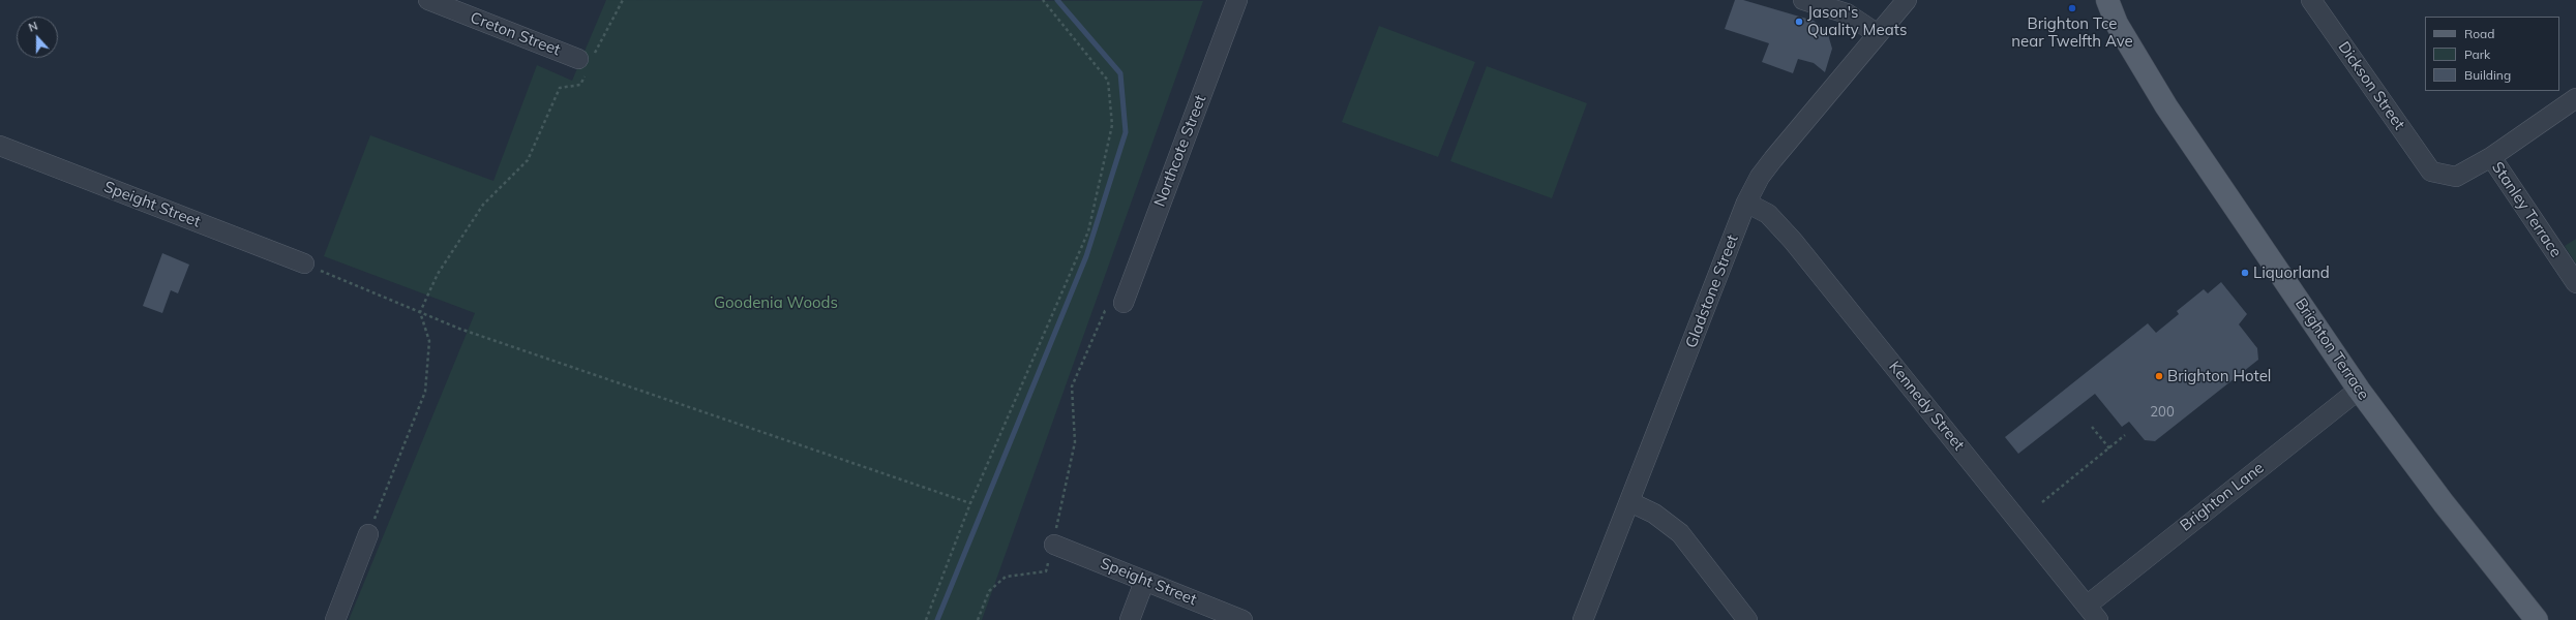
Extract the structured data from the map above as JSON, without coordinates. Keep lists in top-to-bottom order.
{
  "streets": {
    "main road": ["Brighton Terrace"],
    "street": [
      "Creton Street",
      "Dickson Street",
      "Northcote Street",
      "Speight Street",
      "Stanley Terrace",
      "Gladstone Street",
      "Kennedy Street",
      "Brighton Lane"
    ]
  },
  "crossings": [
    ["Dickson Street", "Stanley Terrace"],
    ["Gladstone Street", "Kennedy Street"],
    ["Brighton Terrace", "Brighton Lane"],
    ["Kennedy Street", "Brighton Lane"]
  ],
  "parks": ["Goodenia Woods"],
  "places": [
    "Brighton Tce near Twelfth Ave",
    "Jason's Quality Meats",
    "Liquorland",
    "Brighton Hotel"
  ],
  "house_numbers": ["200"],
  "legend": ["Road", "Park", "Building"],
  "north": "top"
}
